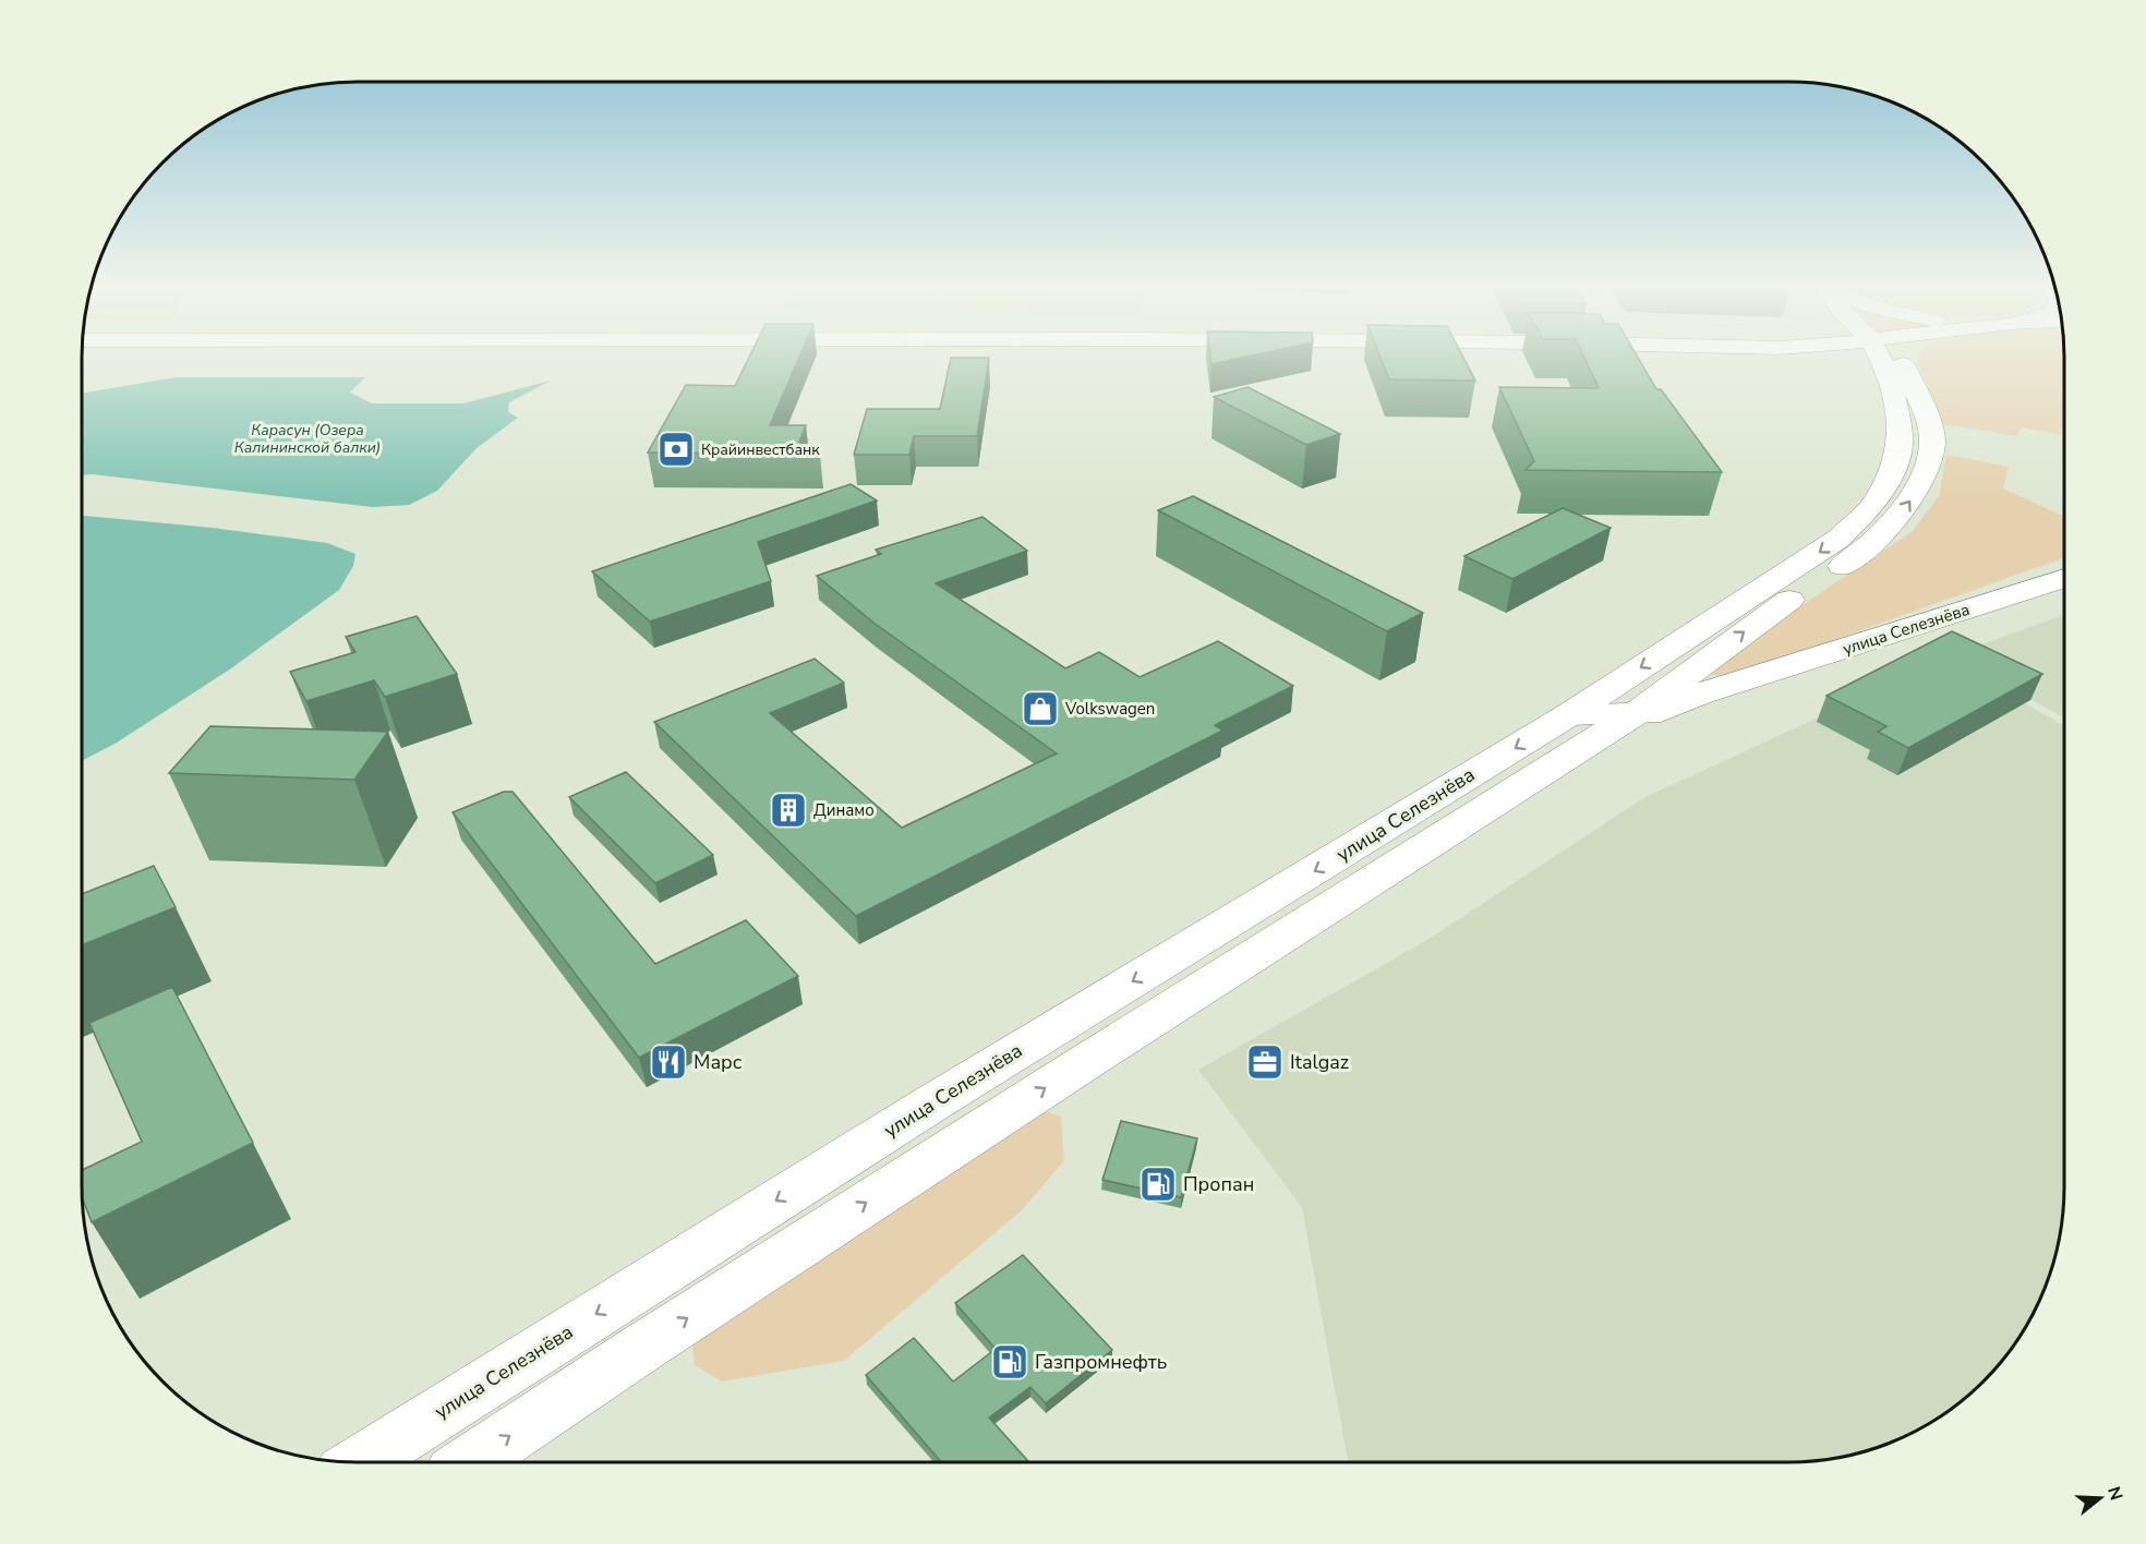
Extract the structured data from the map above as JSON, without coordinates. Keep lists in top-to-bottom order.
{
  "streets": {
    "main road": ["улица Селезнёва"]
  },
  "water": ["Карасун (Озера Калининской балки)"],
  "places": {
    "bank": ["Крайинвестбанк"],
    "shop": ["Volkswagen"],
    "building": ["Динамо"],
    "restaurant": ["Марс"],
    "office": ["Italgaz"],
    "fuel station": ["Пропан", "Газпромнефть"]
  },
  "north": "right"
}
